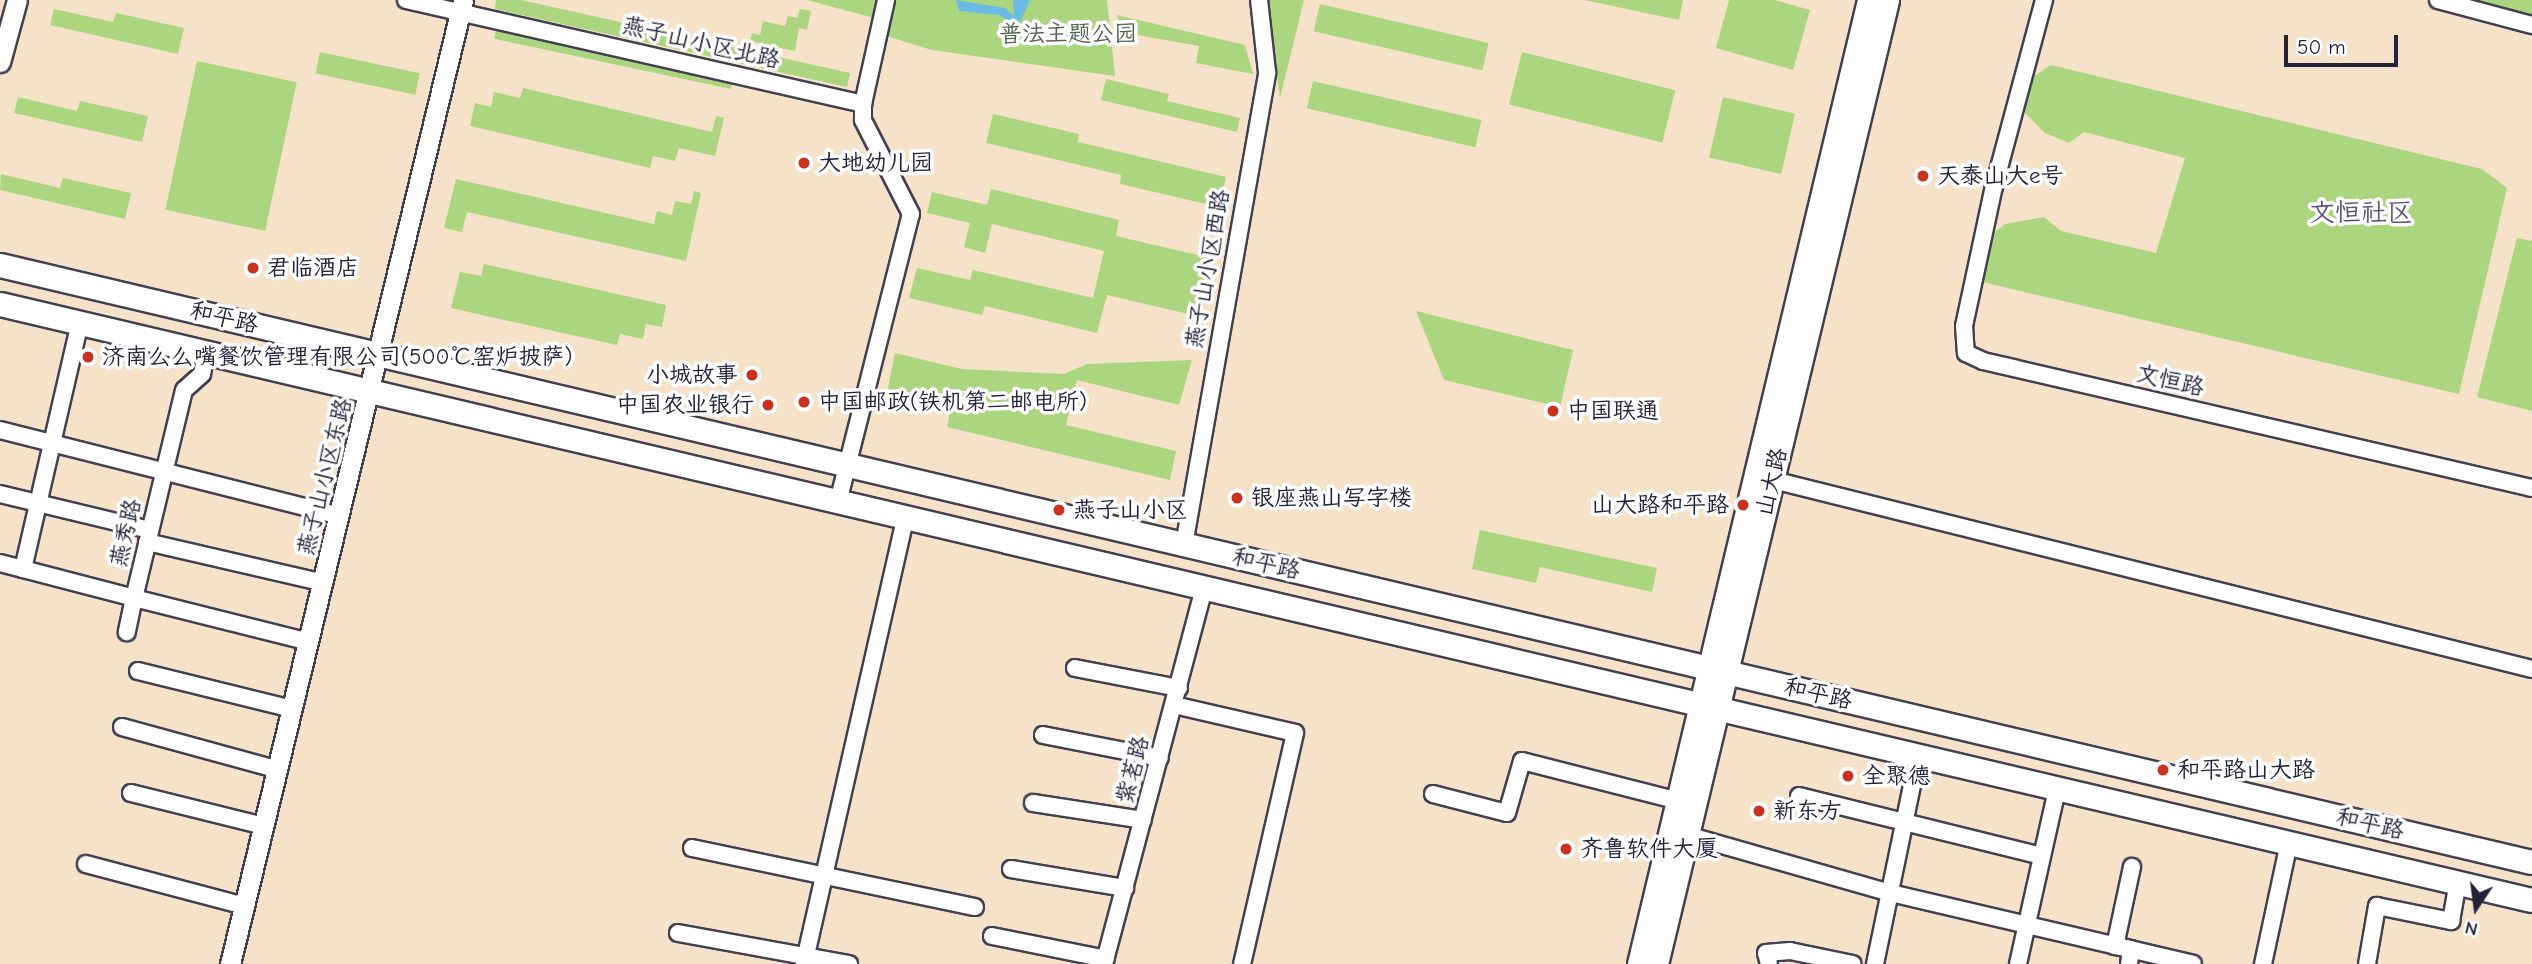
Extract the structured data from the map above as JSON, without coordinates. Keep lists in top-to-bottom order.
{
  "streets": {
    "main road": ["和平路", "山大路"],
    "street": [
      "燕子山小区北路",
      "燕子山小区西路",
      "文恒路",
      "燕子山小区东路",
      "燕秀路",
      "紫茗路"
    ]
  },
  "crossings": [
    ["燕子山小区北路", "燕子山小区东路"],
    ["燕子山小区西路", "和平路"],
    ["和平路", "燕子山小区东路"],
    ["和平路", "山大路"],
    ["和平路", "燕秀路"],
    ["和平路", "紫茗路"],
    ["燕子山小区东路", "燕秀路"]
  ],
  "districts": ["文恒社区"],
  "parks": ["普法主题公园"],
  "places": [
    "大地幼儿园",
    "天泰山大e号",
    "君临酒店",
    "济南么么嘴餐饮管理有限公司(500℃窑炉披萨)",
    "小城故事",
    "中国邮政(铁机第二邮电所)",
    "中国农业银行",
    "中国联通",
    "银座燕山写字楼",
    "山大路和平路",
    "燕子山小区",
    "和平路山大路",
    "全聚德",
    "新东方",
    "齐鲁软件大厦"
  ],
  "scale_bar": "50 m",
  "north": "bottom"
}
